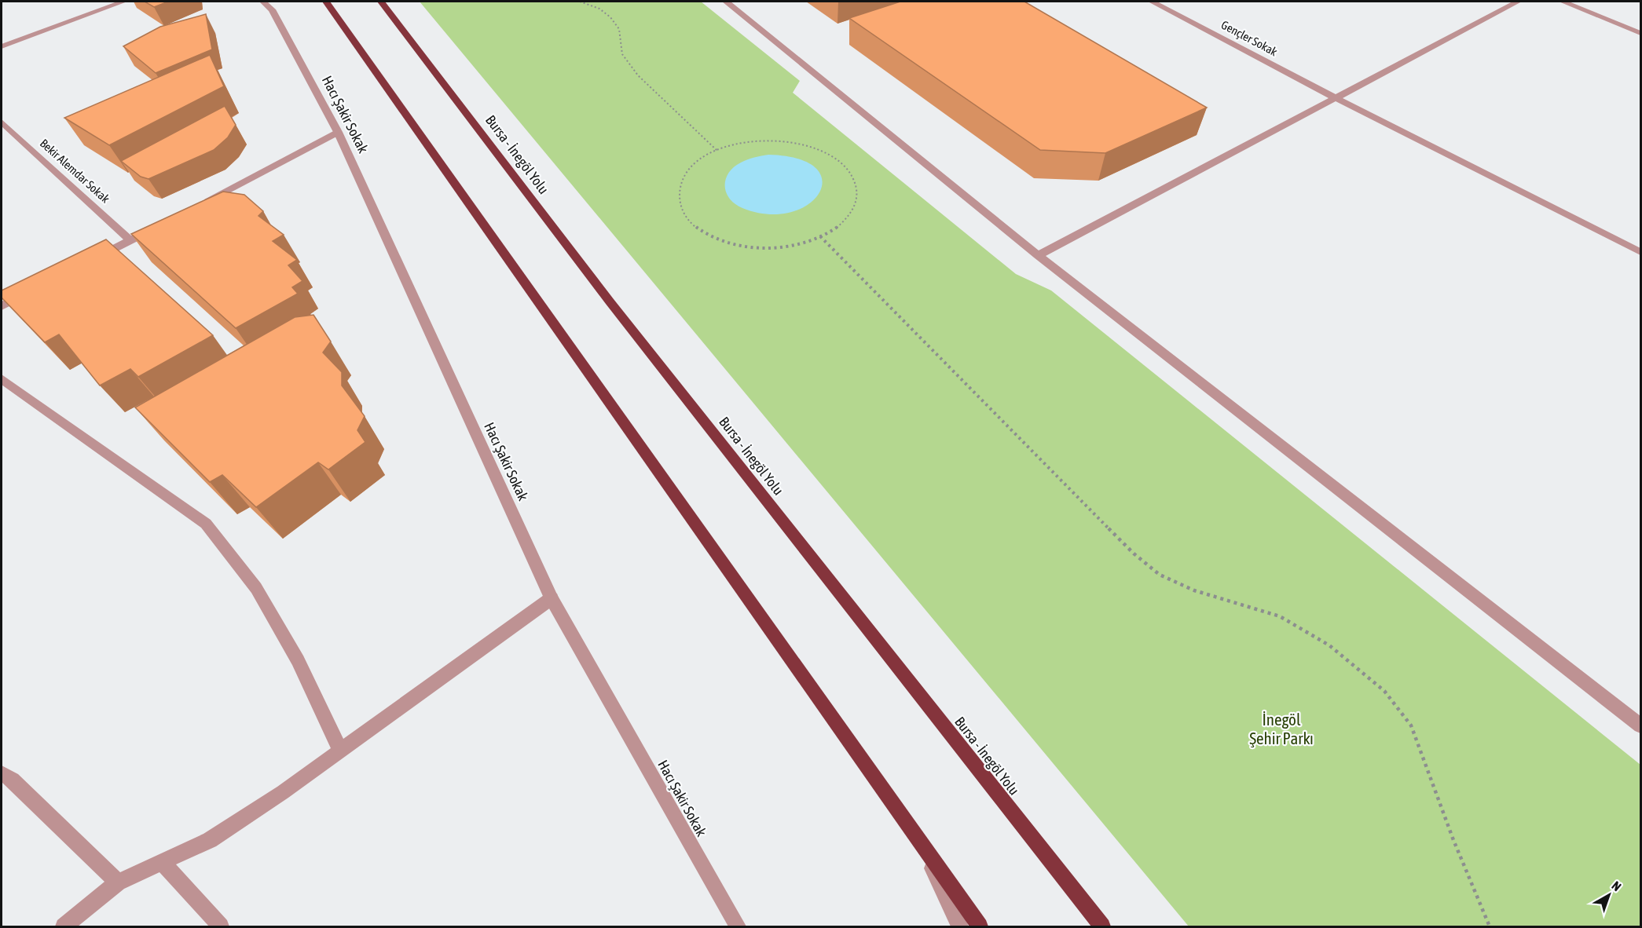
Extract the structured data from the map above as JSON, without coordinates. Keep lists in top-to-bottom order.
{
  "streets": {
    "highway": ["Bursa - İnegöl Yolu"],
    "street": ["Gençler Sokak", "Hacı Şakir Sokak", "Bekir Alemdar Sokak"]
  },
  "parks": ["İnegöl Şehir Parkı"],
  "north": "top right"
}
